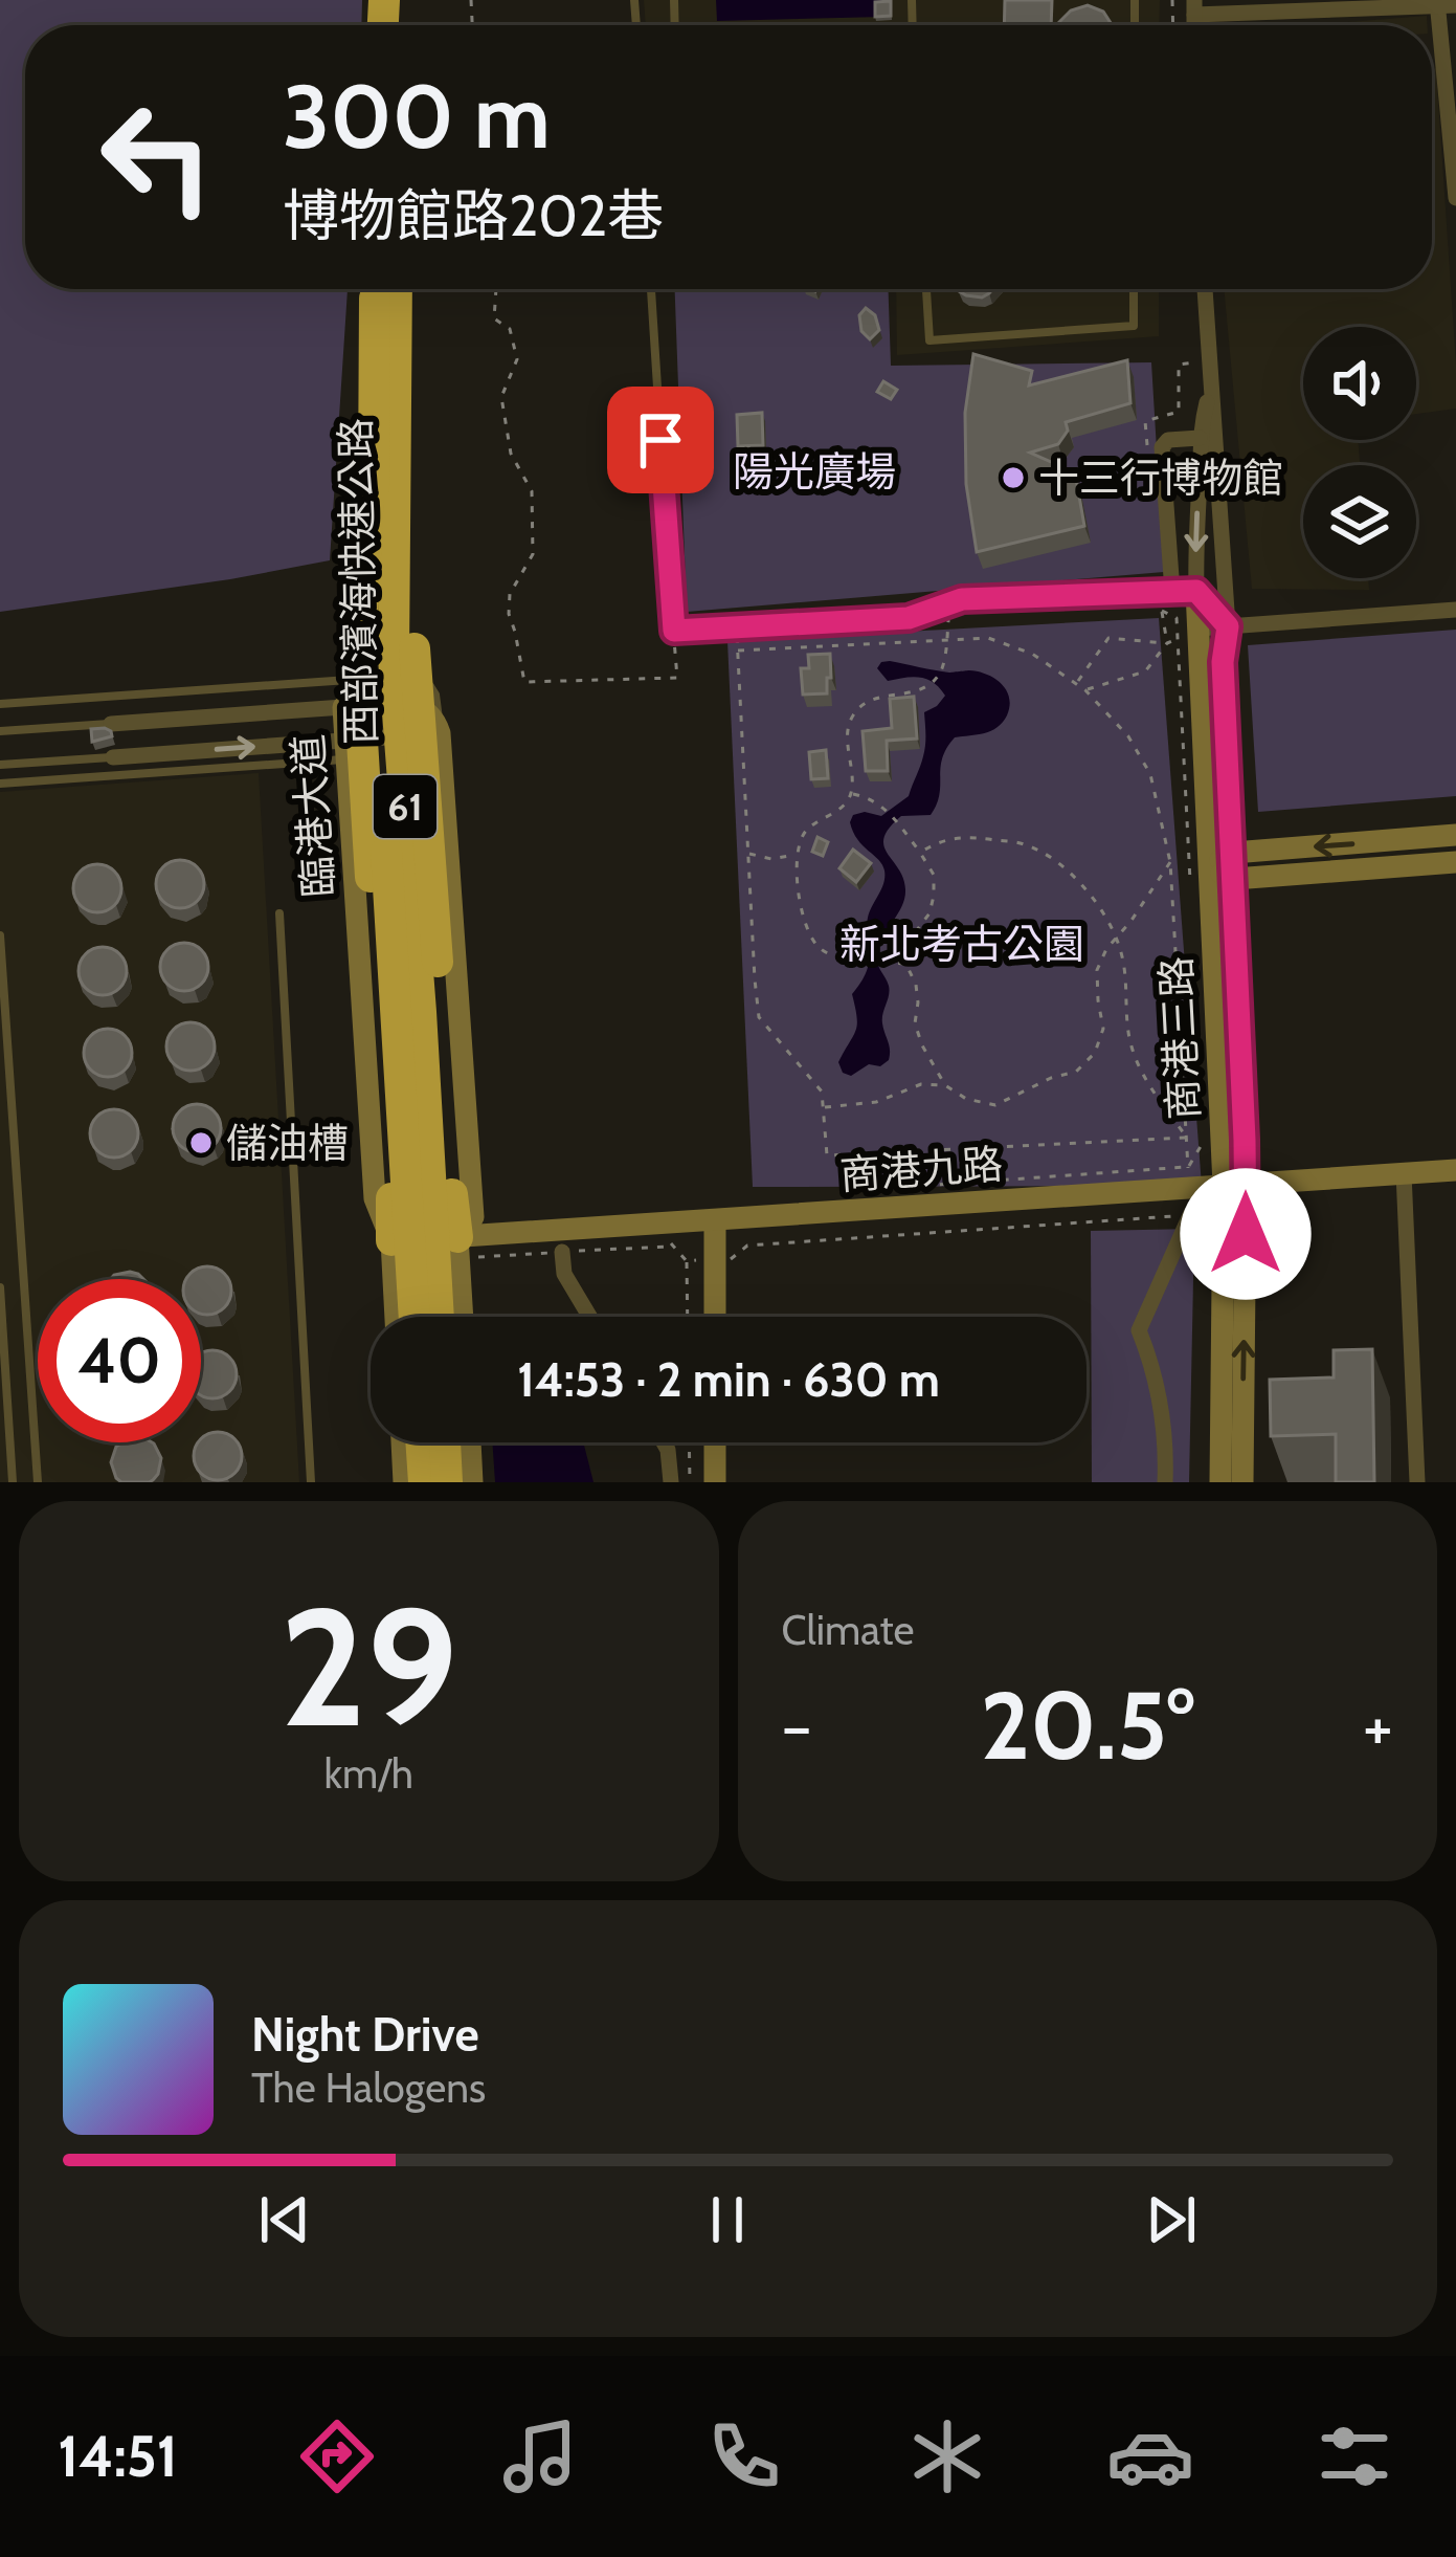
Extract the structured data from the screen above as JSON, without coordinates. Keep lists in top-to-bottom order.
{
  "streets": {
    "highway": ["西部濱海快速公路", "61"],
    "street": ["臨港大道", "商港三路", "商港九路"]
  },
  "crossings": [
    ["臨港大道", "商港九路"],
    ["商港三路", "商港九路"]
  ],
  "parks": ["陽光廣場", "新北考古公園"],
  "places": ["十三行博物館", "儲油槽"],
  "page": {
    "turn": ["300 m", "博物館路202巷"],
    "limit": "40",
    "trip": "14:53 · 2 min · 630 m",
    "tile": [
      ["29", "km/h"],
      "Climate"
    ],
    "heat": ["−", "20.5°", "+"],
    "song": ["Night Drive", "The Halogens"],
    "tabs": "14:51"
  }
}
